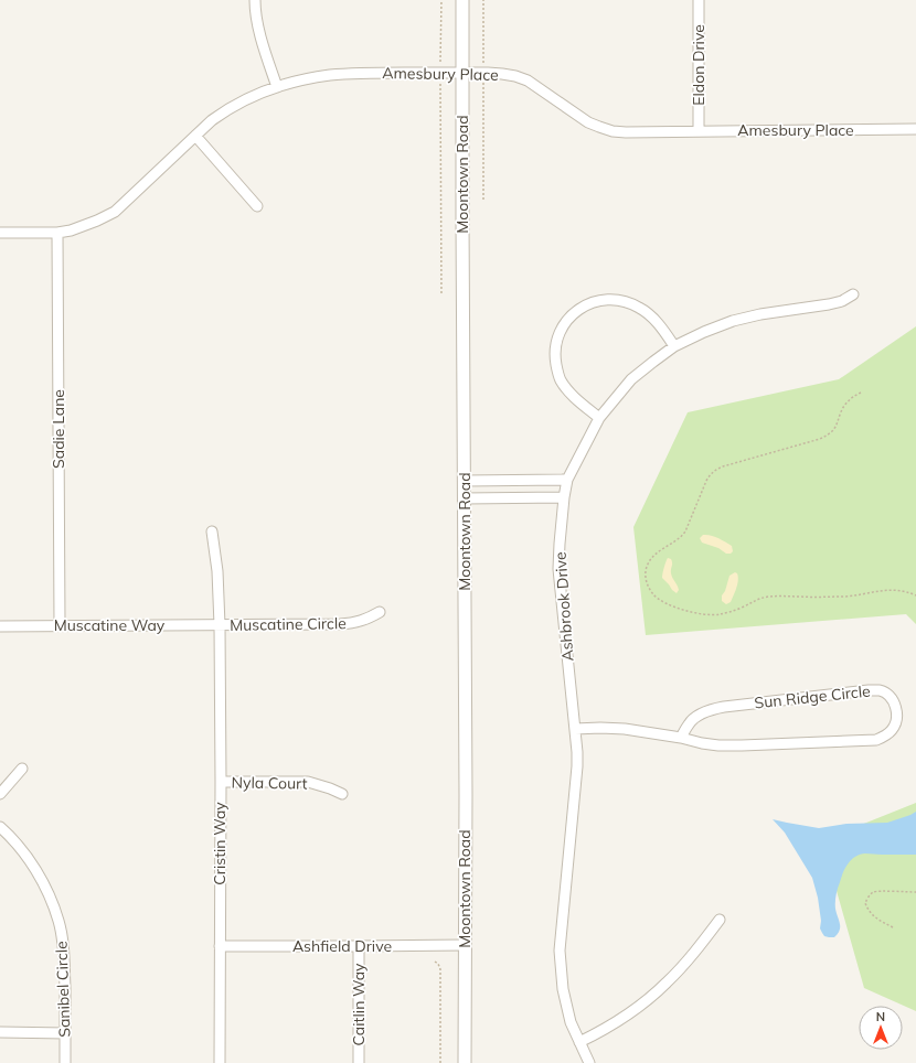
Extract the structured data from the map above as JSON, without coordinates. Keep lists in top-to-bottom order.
{
  "streets": {
    "street": [
      "Eldon Drive",
      "Amesbury Place",
      "Moontown Road",
      "Sadie Lane",
      "Ashbrook Drive",
      "Muscatine Circle",
      "Muscatine Way",
      "Sun Ridge Circle",
      "Nyla Court",
      "Cristin Way",
      "Ashfield Drive",
      "Sanibel Circle",
      "Caitlin Way"
    ]
  },
  "crossings": [
    ["Eldon Drive", "Amesbury Place"],
    ["Amesbury Place", "Moontown Road"],
    ["Amesbury Place", "Sadie Lane"],
    ["Moontown Road", "Ashfield Drive"],
    ["Sadie Lane", "Muscatine Way"],
    ["Ashbrook Drive", "Sun Ridge Circle"],
    ["Muscatine Circle", "Muscatine Way"],
    ["Muscatine Circle", "Cristin Way"],
    ["Muscatine Way", "Cristin Way"],
    ["Nyla Court", "Cristin Way"],
    ["Cristin Way", "Ashfield Drive"],
    ["Ashfield Drive", "Caitlin Way"]
  ],
  "north": "top"
}
